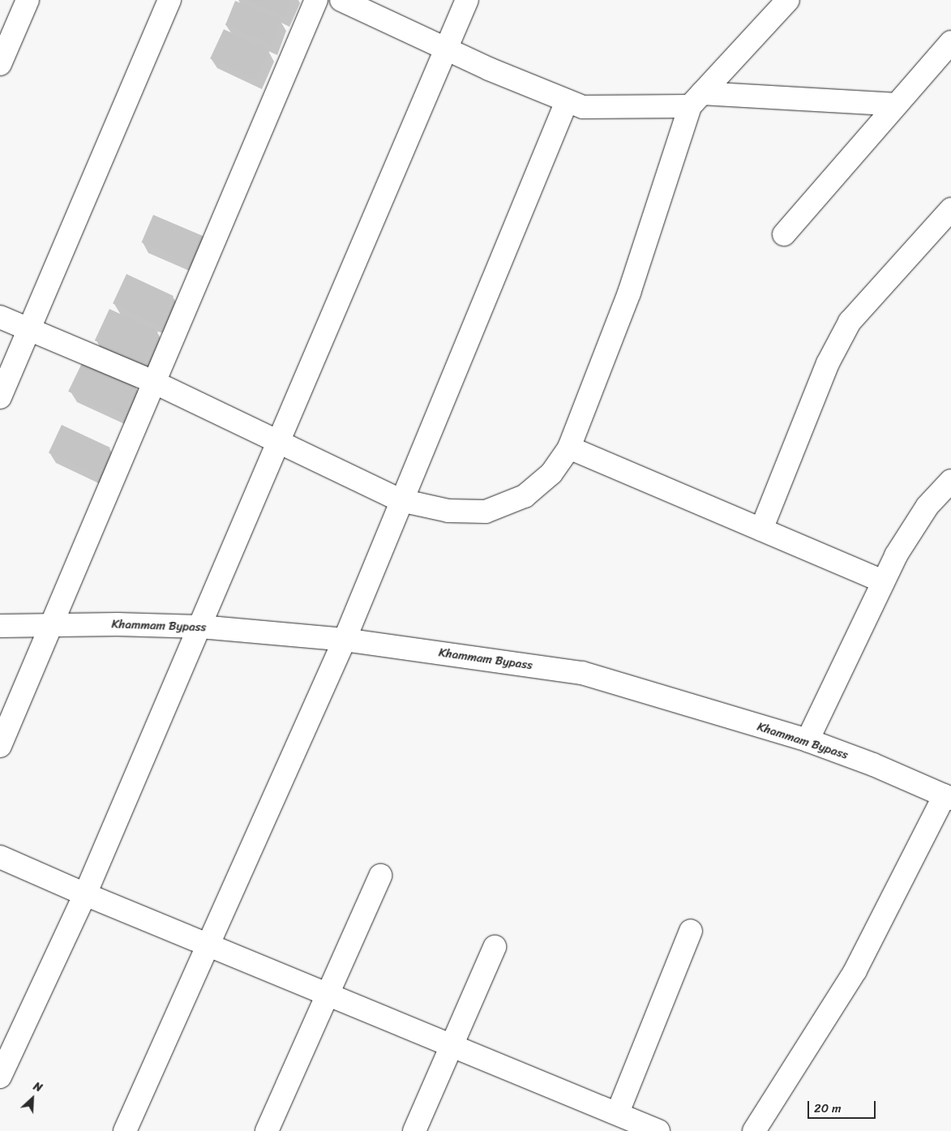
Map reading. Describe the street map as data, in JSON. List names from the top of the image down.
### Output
{
  "streets": {
    "main road": ["Khammam Bypass"]
  },
  "scale_bar": "20 m",
  "north": "top right"
}
